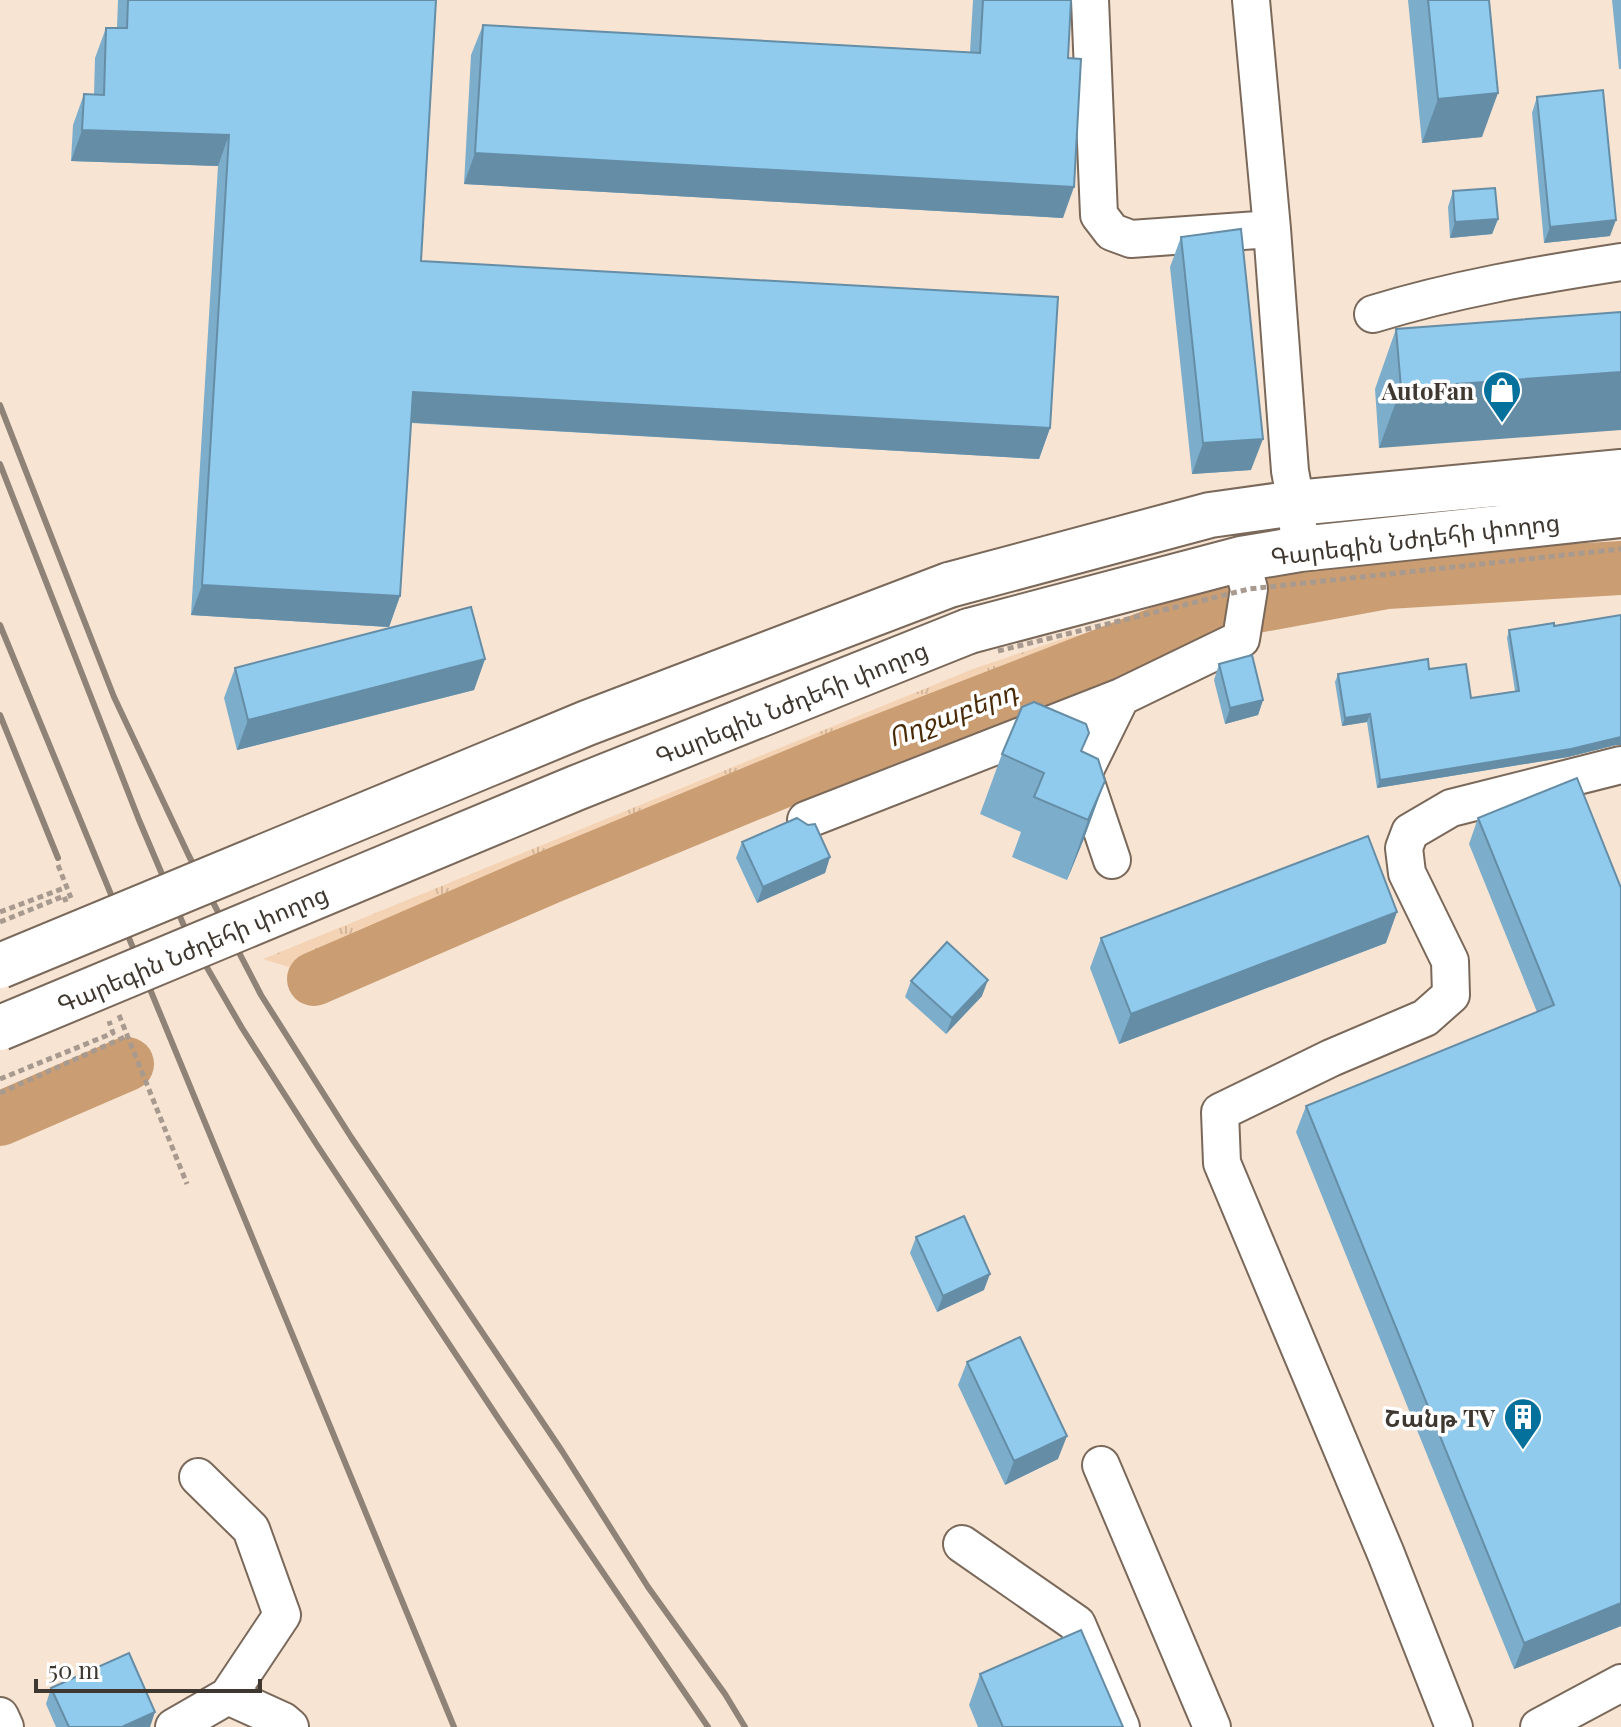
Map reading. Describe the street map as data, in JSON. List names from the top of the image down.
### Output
{
  "streets": {
    "main road": ["Գարեգին Նժդեհի փողոց"]
  },
  "water": ["Ողջաբերդ"],
  "places": {
    "shop": ["AutoFan"],
    "building": ["Շանթ TV"]
  },
  "scale_bar": "50 m"
}
